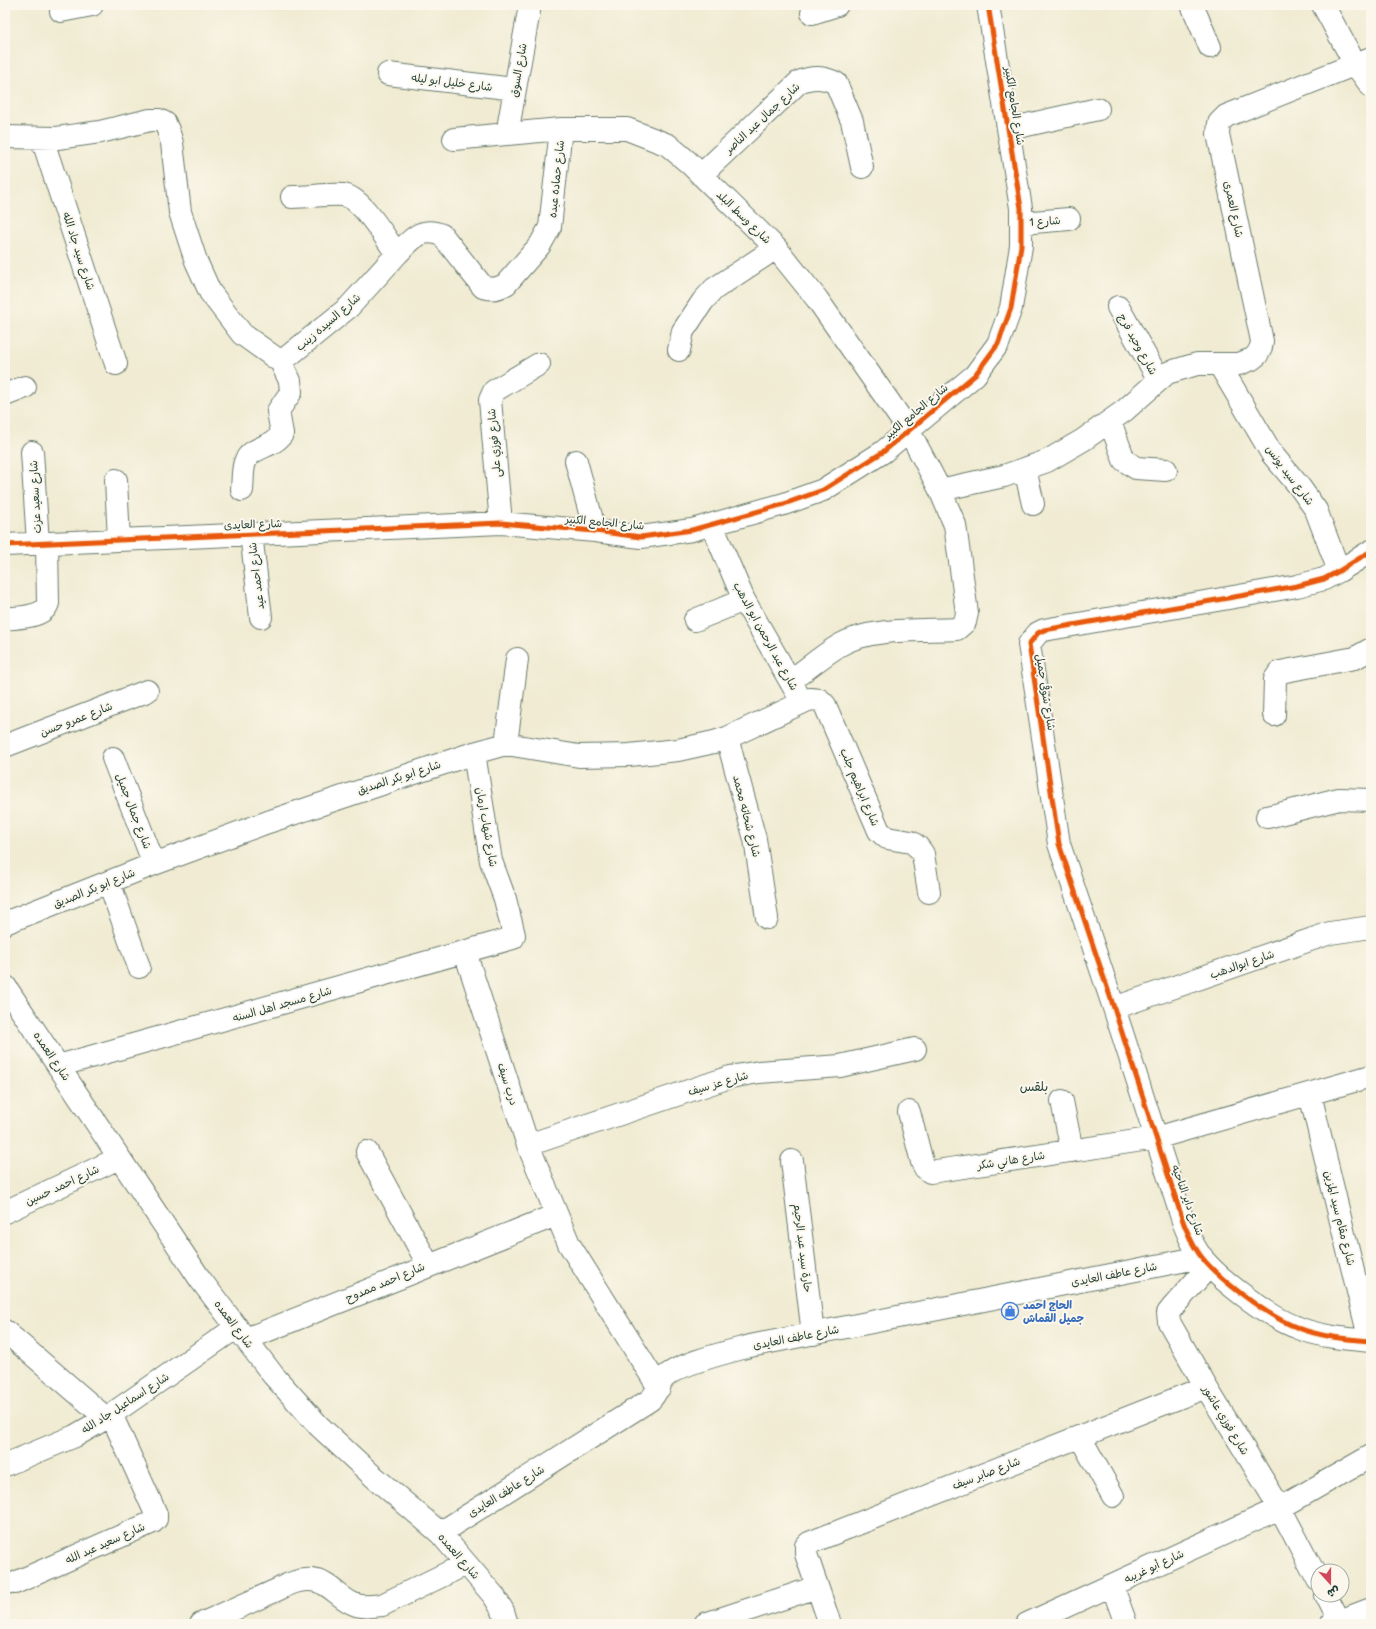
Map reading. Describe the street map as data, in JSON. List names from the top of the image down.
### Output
{
  "streets": {
    "street": [
      "شارع السوق",
      "شارع خليل ابو ليله",
      "شارع الجامع الكبير",
      "شارع جمال عبد الناصر",
      "شارع حماده عبده",
      "شارع العمرى",
      "شارع وسط البلد",
      "شارع 1",
      "شارع سيد جاد الله",
      "شارع السيده زينب",
      "شارع وحيد فرج",
      "شارع فوزي على",
      "شارع سيد يونس",
      "شارع سعيد عزت",
      "شارع العايدى",
      "شارع احمد عيد",
      "شارع عبد الرحمن ابو الدهب",
      "شارع شوقى جميل",
      "شارع عمرو حسن",
      "شارع ابو بكر الصديق",
      "شارع ابراهيم جلب",
      "شارع جمال جميل",
      "شارع شحاته محمد",
      "شارع شهاب ارمان",
      "شارع ابوالدهب",
      "شارع مسجد اهل السنه",
      "شارع العمده",
      "شارع عز سيف",
      "درب سيف",
      "شارع هاني شكر",
      "شارع احمد حسين",
      "شارع داير الناحيه",
      "شارع مقام سيد المزين",
      "حارة سيد عبد الرحيم",
      "شارع عاطف العايدى",
      "شارع احمد ممدوح",
      "شارع اسماعيل جاد الله",
      "شارع فوزي عاشور",
      "شارع صابر سيف",
      "شارع سعيد عبد الله",
      "شارع أبو غريبه"
    ]
  },
  "crossings": [
    ["شارع السوق", "شارع خليل ابو ليله"],
    ["شارع السوق", "شارع وسط البلد"],
    ["شارع الجامع الكبير", "شارع وسط البلد"],
    ["شارع الجامع الكبير", "شارع 1"],
    ["شارع الجامع الكبير", "شارع فوزي على"],
    ["شارع الجامع الكبير", "شارع العايدى"],
    ["شارع الجامع الكبير", "شارع عبد الرحمن ابو الدهب"],
    ["شارع جمال عبد الناصر", "شارع وسط البلد"],
    ["شارع حماده عبده", "شارع وسط البلد"],
    ["شارع حماده عبده", "شارع السيده زينب"],
    ["شارع العمرى", "شارع وسط البلد"],
    ["شارع العمرى", "شارع وحيد فرج"],
    ["شارع العمرى", "شارع سيد يونس"],
    ["شارع وسط البلد", "شارع عبد الرحمن ابو الدهب"],
    ["شارع فوزي على", "شارع العايدى"],
    ["شارع سيد يونس", "شارع شوقى جميل"],
    ["شارع سعيد عزت", "شارع العايدى"],
    ["شارع العايدى", "شارع احمد عيد"],
    ["شارع عبد الرحمن ابو الدهب", "شارع ابو بكر الصديق"],
    ["شارع عبد الرحمن ابو الدهب", "شارع ابراهيم جلب"],
    ["شارع شوقى جميل", "شارع ابوالدهب"],
    ["شارع شوقى جميل", "شارع داير الناحيه"],
    ["شارع ابو بكر الصديق", "شارع ابراهيم جلب"],
    ["شارع ابو بكر الصديق", "شارع جمال جميل"],
    ["شارع ابو بكر الصديق", "شارع شحاته محمد"],
    ["شارع ابو بكر الصديق", "شارع شهاب ارمان"],
    ["شارع شهاب ارمان", "شارع مسجد اهل السنه"],
    ["شارع ابوالدهب", "شارع داير الناحيه"],
    ["شارع مسجد اهل السنه", "شارع العمده"],
    ["شارع مسجد اهل السنه", "درب سيف"],
    ["شارع العمده", "شارع احمد حسين"],
    ["شارع العمده", "شارع عاطف العايدى"],
    ["شارع العمده", "شارع احمد ممدوح"],
    ["شارع العمده", "شارع اسماعيل جاد الله"],
    ["شارع عز سيف", "درب سيف"],
    ["درب سيف", "شارع عاطف العايدى"],
    ["شارع هاني شكر", "شارع داير الناحيه"],
    ["شارع داير الناحيه", "شارع مقام سيد المزين"],
    ["شارع داير الناحيه", "شارع عاطف العايدى"],
    ["شارع داير الناحيه", "شارع فوزي عاشور"],
    ["حارة سيد عبد الرحيم", "شارع عاطف العايدى"],
    ["شارع عاطف العايدى", "شارع فوزي عاشور"],
    ["شارع احمد ممدوح", "شارع اسماعيل جاد الله"],
    ["شارع اسماعيل جاد الله", "شارع سعيد عبد الله"],
    ["شارع فوزي عاشور", "شارع صابر سيف"],
    ["شارع فوزي عاشور", "شارع أبو غريبه"]
  ],
  "districts": ["بلقس"],
  "places": {
    "shop": ["الحاج احمد جميل القماش"]
  },
  "north": "bottom"
}
